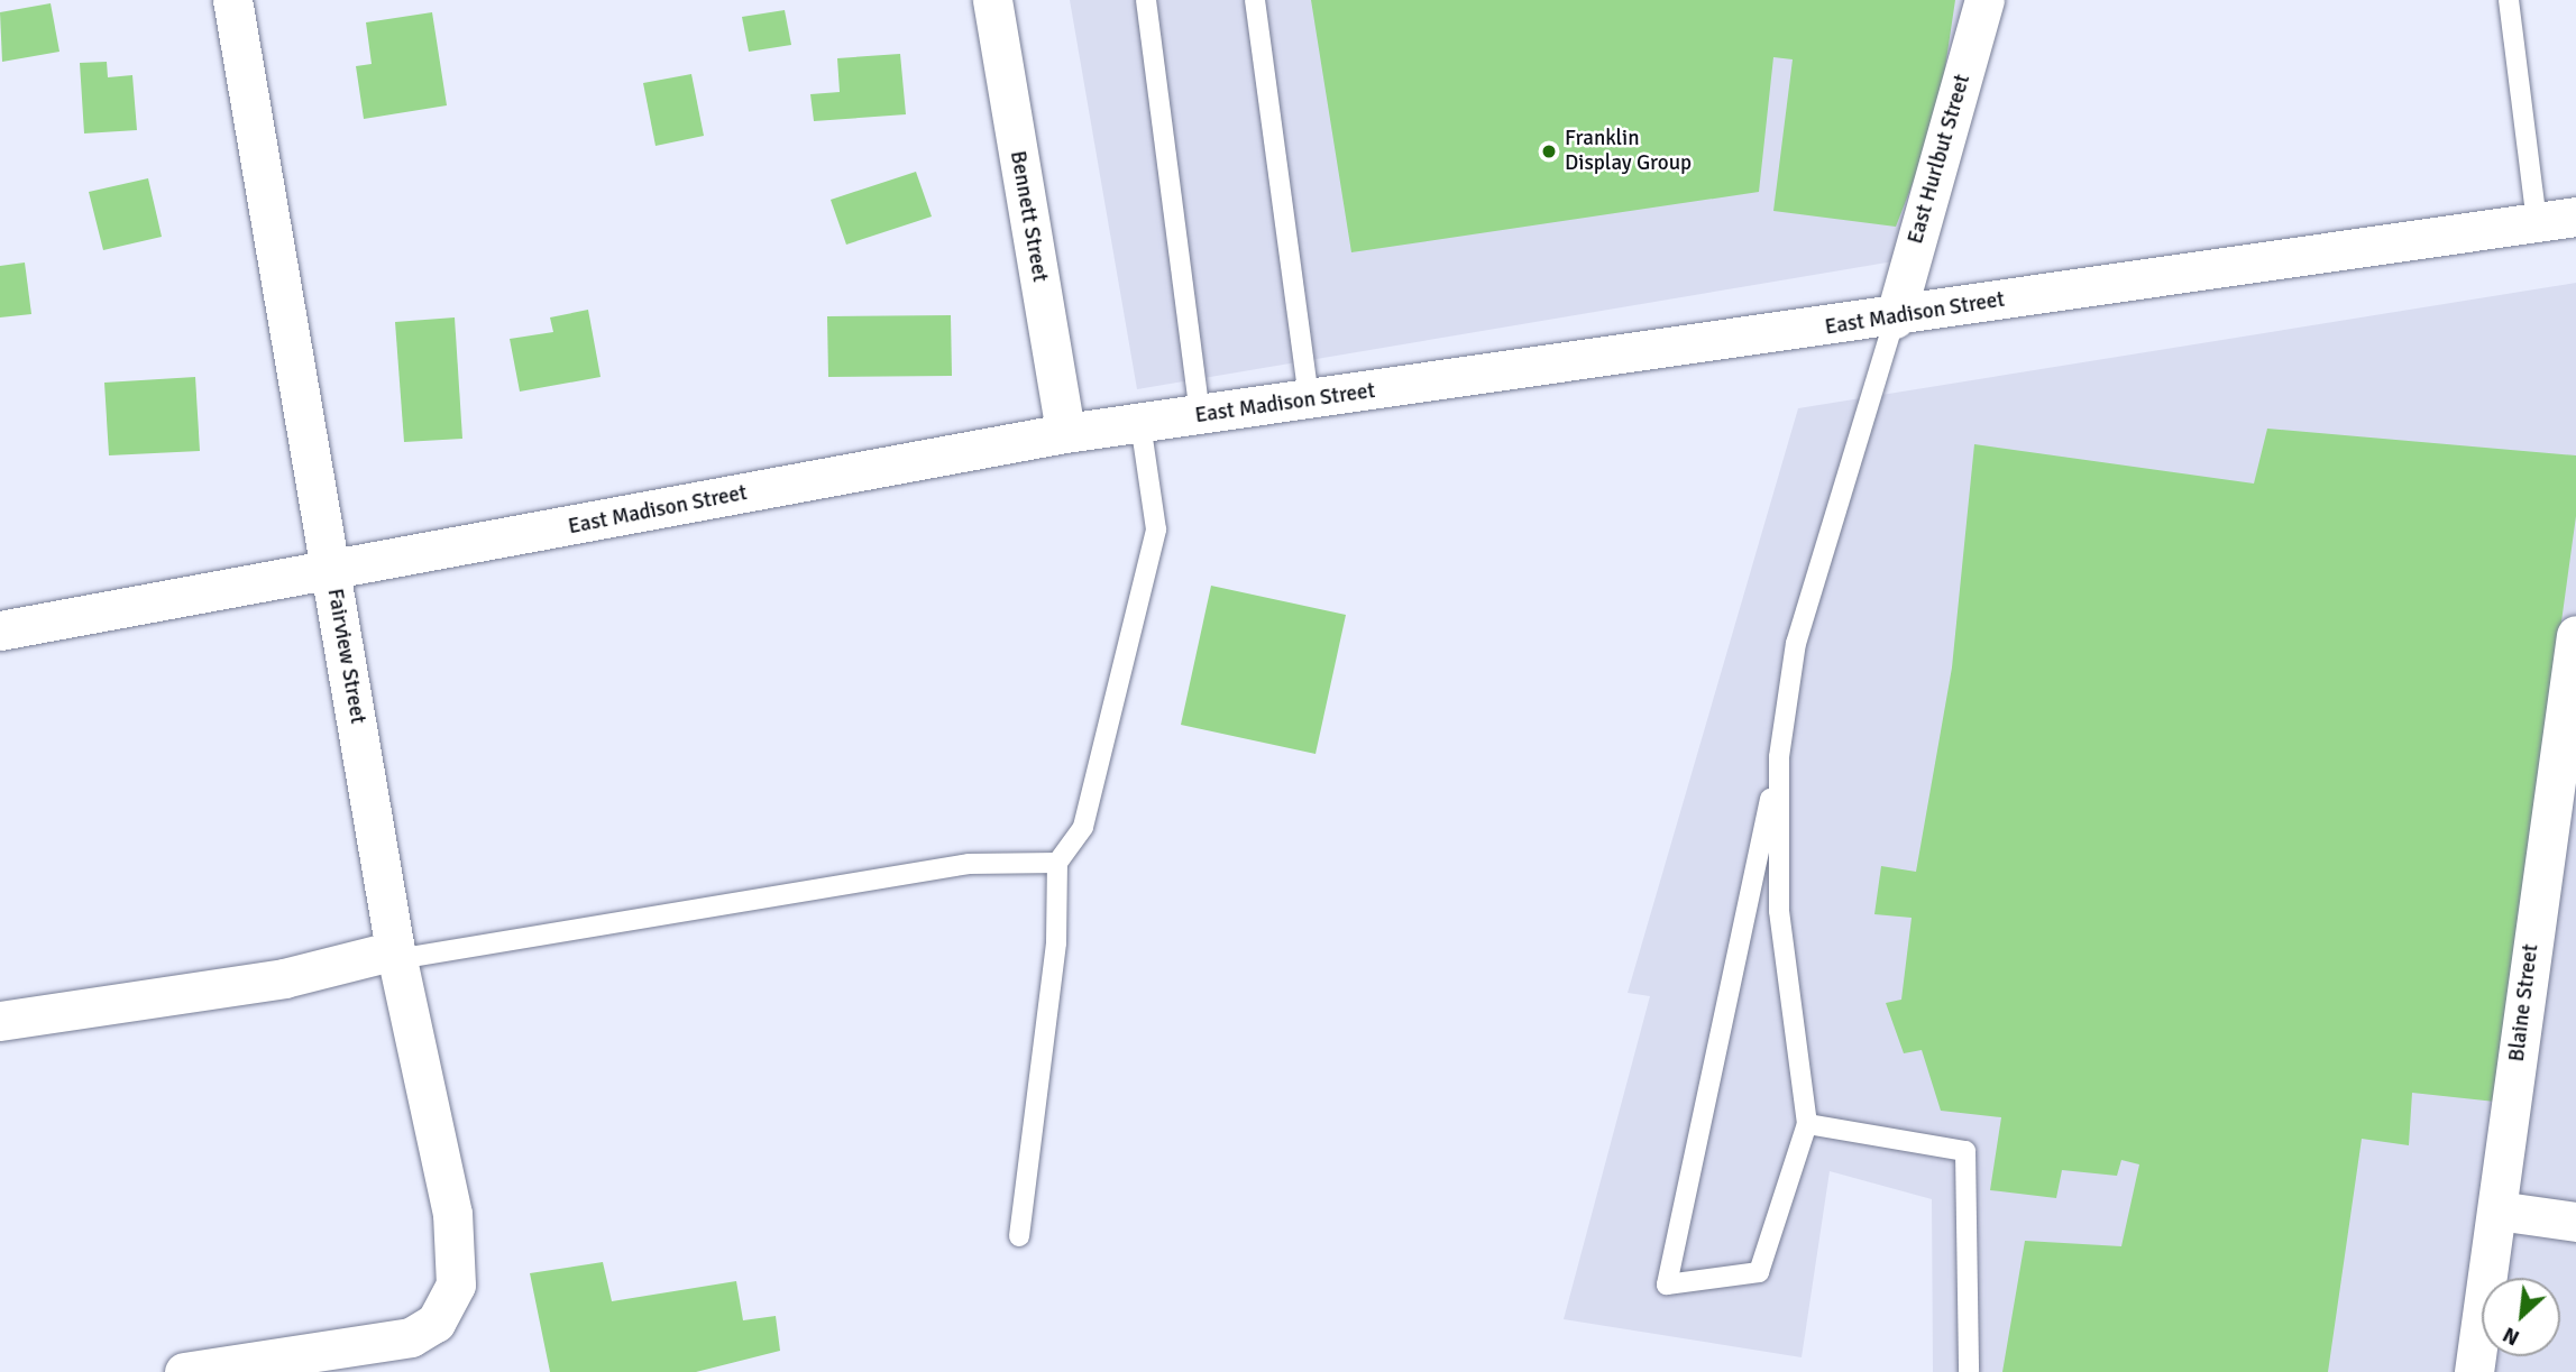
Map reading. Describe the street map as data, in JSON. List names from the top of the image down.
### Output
{
  "streets": {
    "street": [
      "East Hurlbut Street",
      "Bennett Street",
      "East Madison Street",
      "Fairview Street",
      "Blaine Street"
    ]
  },
  "crossings": [
    ["East Hurlbut Street", "East Madison Street"],
    ["Bennett Street", "East Madison Street"],
    ["East Madison Street", "Fairview Street"]
  ],
  "places": ["Franklin Display Group"],
  "north": "bottom left"
}
